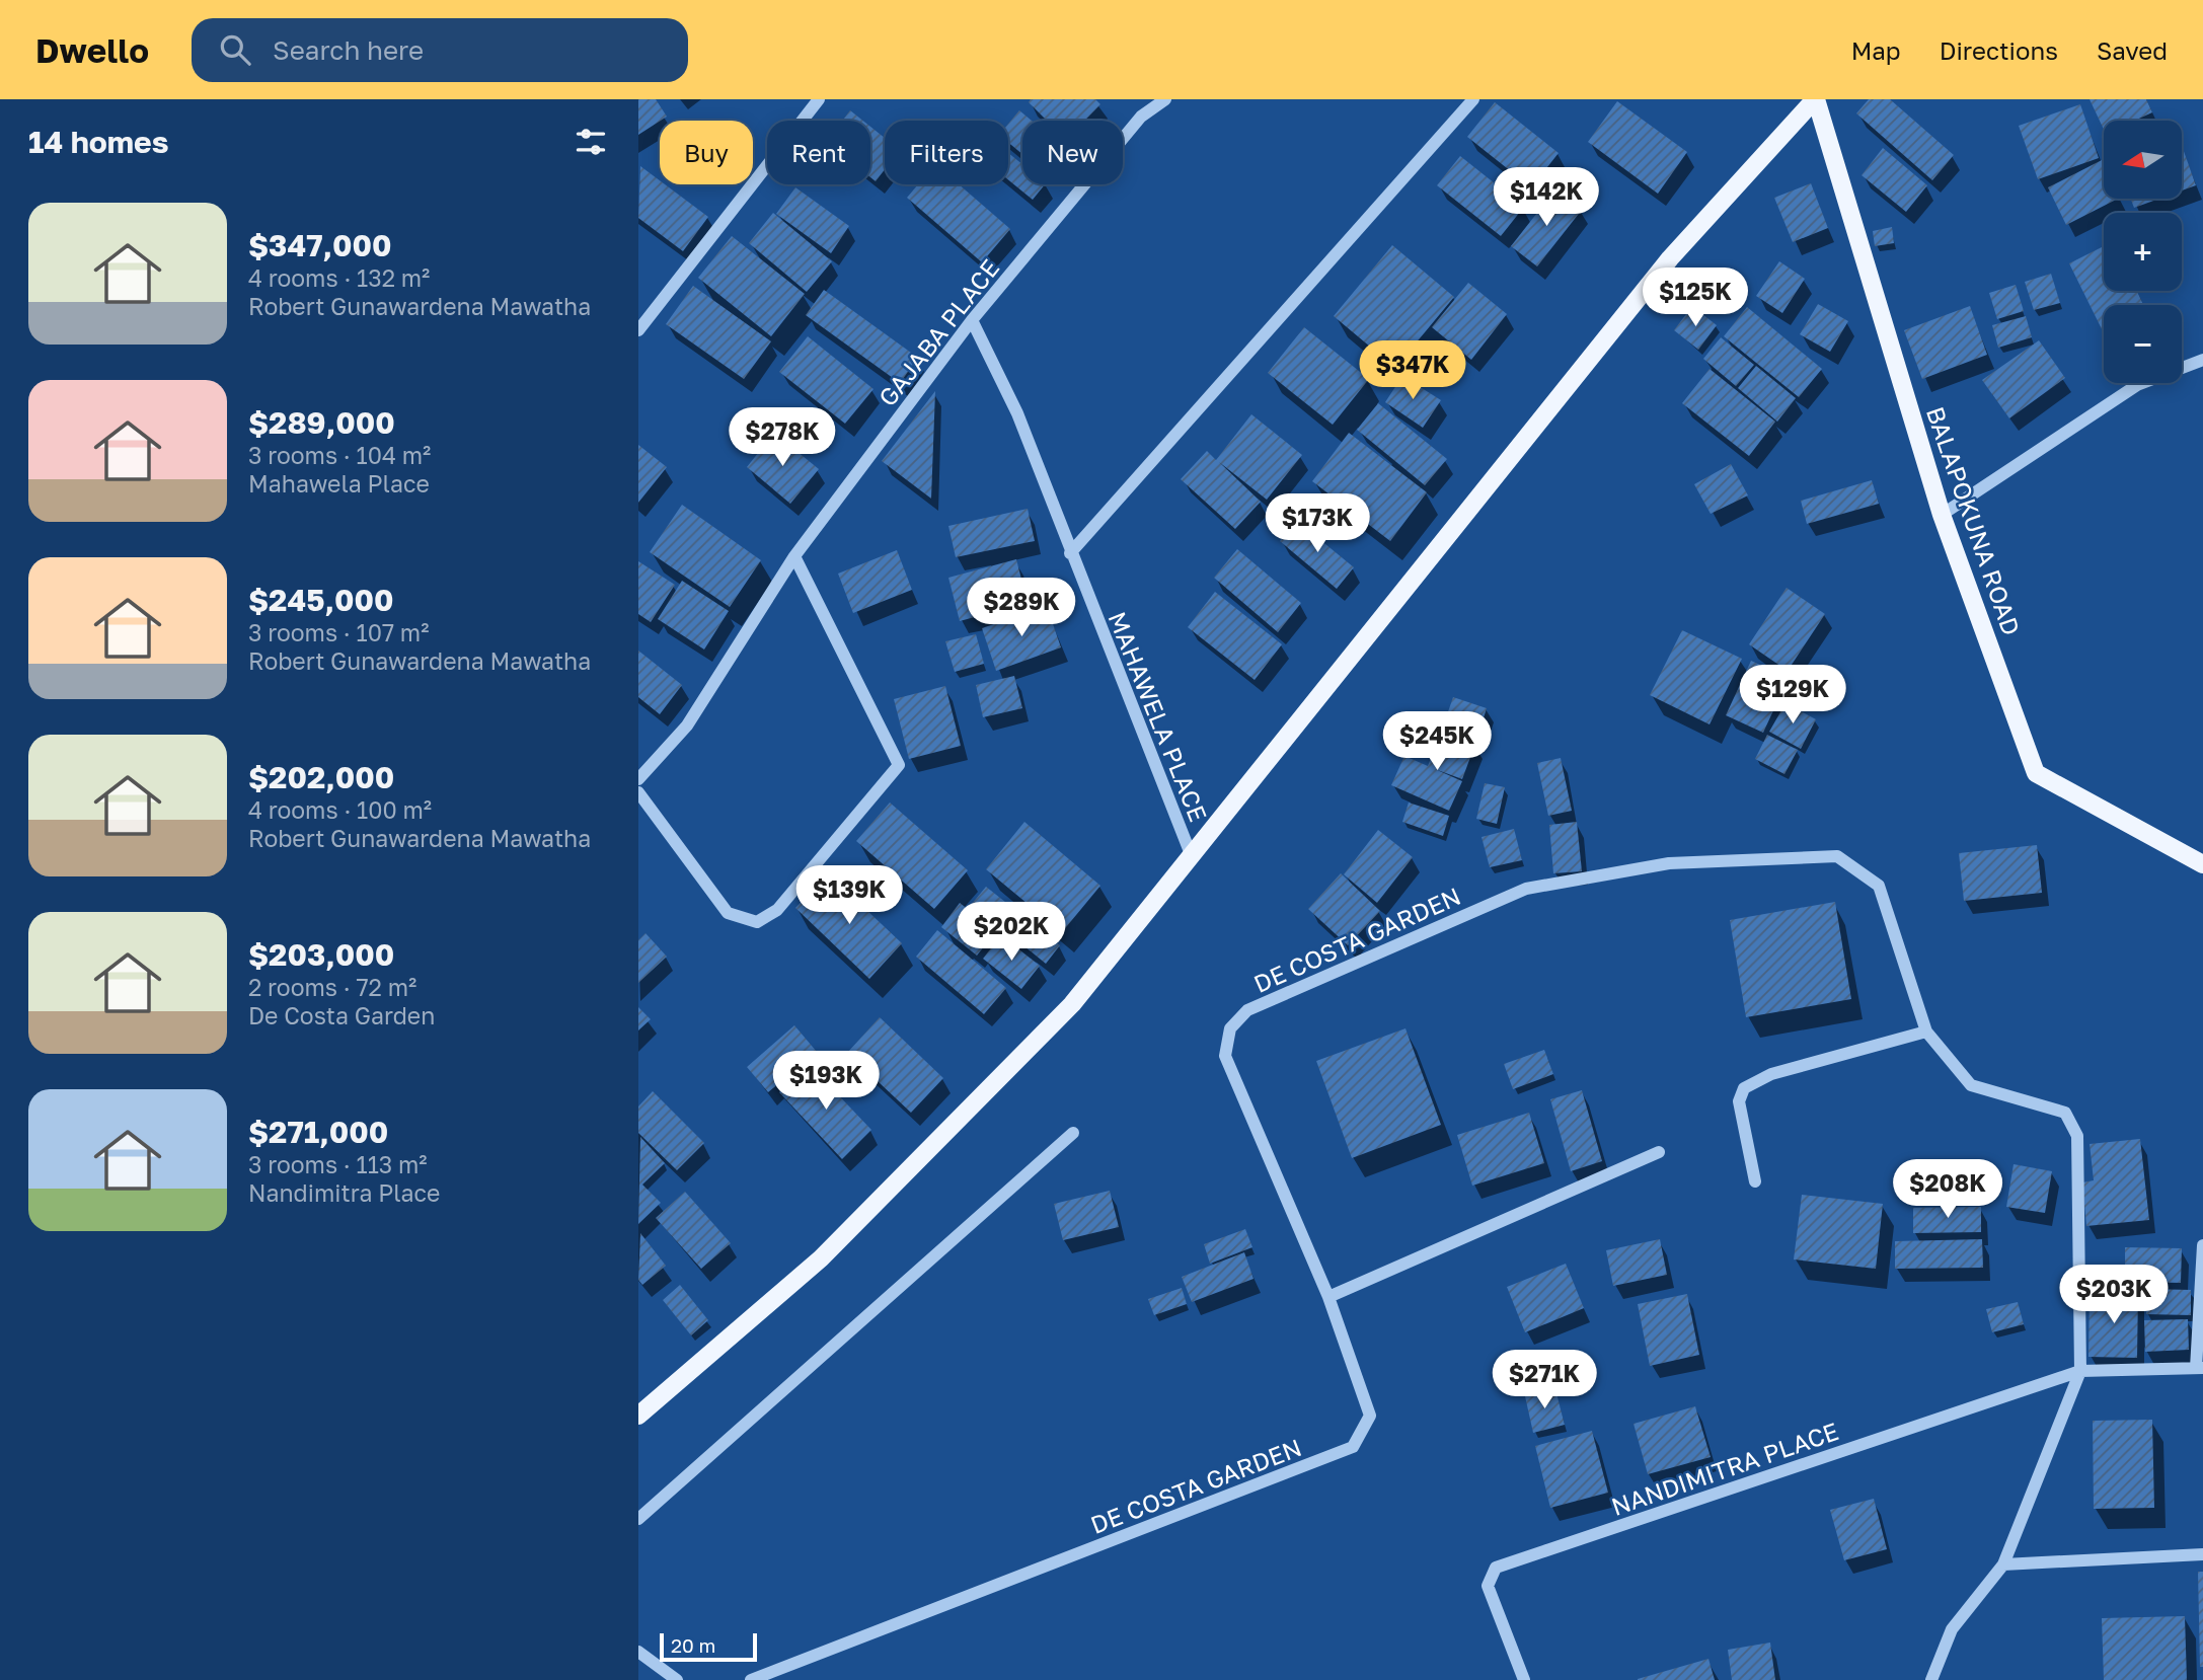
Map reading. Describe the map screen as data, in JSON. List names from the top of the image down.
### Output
{
  "streets": {
    "main road": ["BALAPOKUNA ROAD"],
    "street": [
      "GAJABA PLACE",
      "MAHAWELA PLACE",
      "DE COSTA GARDEN",
      "NANDIMITRA PLACE"
    ]
  },
  "crossings": [
    ["GAJABA PLACE", "MAHAWELA PLACE"],
    ["DE COSTA GARDEN", "NANDIMITRA PLACE"]
  ],
  "scale_bar": "20 m",
  "north": "left",
  "page": {
    "header": "Dwello",
    "search": "Search here",
    "nav": ["Map", "Directions", "Saved"],
    "heading": "14 homes",
    "map_buttons": ["+", "−"],
    "chip": [
      "Buy",
      "Rent",
      "Filters",
      "New"
    ],
    "price": [
      "$142K",
      "$125K",
      "$347K",
      "$278K",
      "$173K",
      "$289K",
      "$129K",
      "$245K",
      "$139K",
      "$202K",
      "$193K",
      "$208K",
      "$203K",
      "$271K"
    ],
    "list": [
      {
        "name": "$347,000",
        "note": "4 rooms · 132 m² · Robert Gunawardena Mawatha"
      },
      {
        "name": "$289,000",
        "note": "3 rooms · 104 m² · Mahawela Place"
      },
      {
        "name": "$245,000",
        "note": "3 rooms · 107 m² · Robert Gunawardena Mawatha"
      },
      {
        "name": "$202,000",
        "note": "4 rooms · 100 m² · Robert Gunawardena Mawatha"
      },
      {
        "name": "$203,000",
        "note": "2 rooms · 72 m² · De Costa Garden"
      },
      {
        "name": "$271,000",
        "note": "3 rooms · 113 m² · Nandimitra Place"
      }
    ],
    "scale": "20 m"
  }
}
